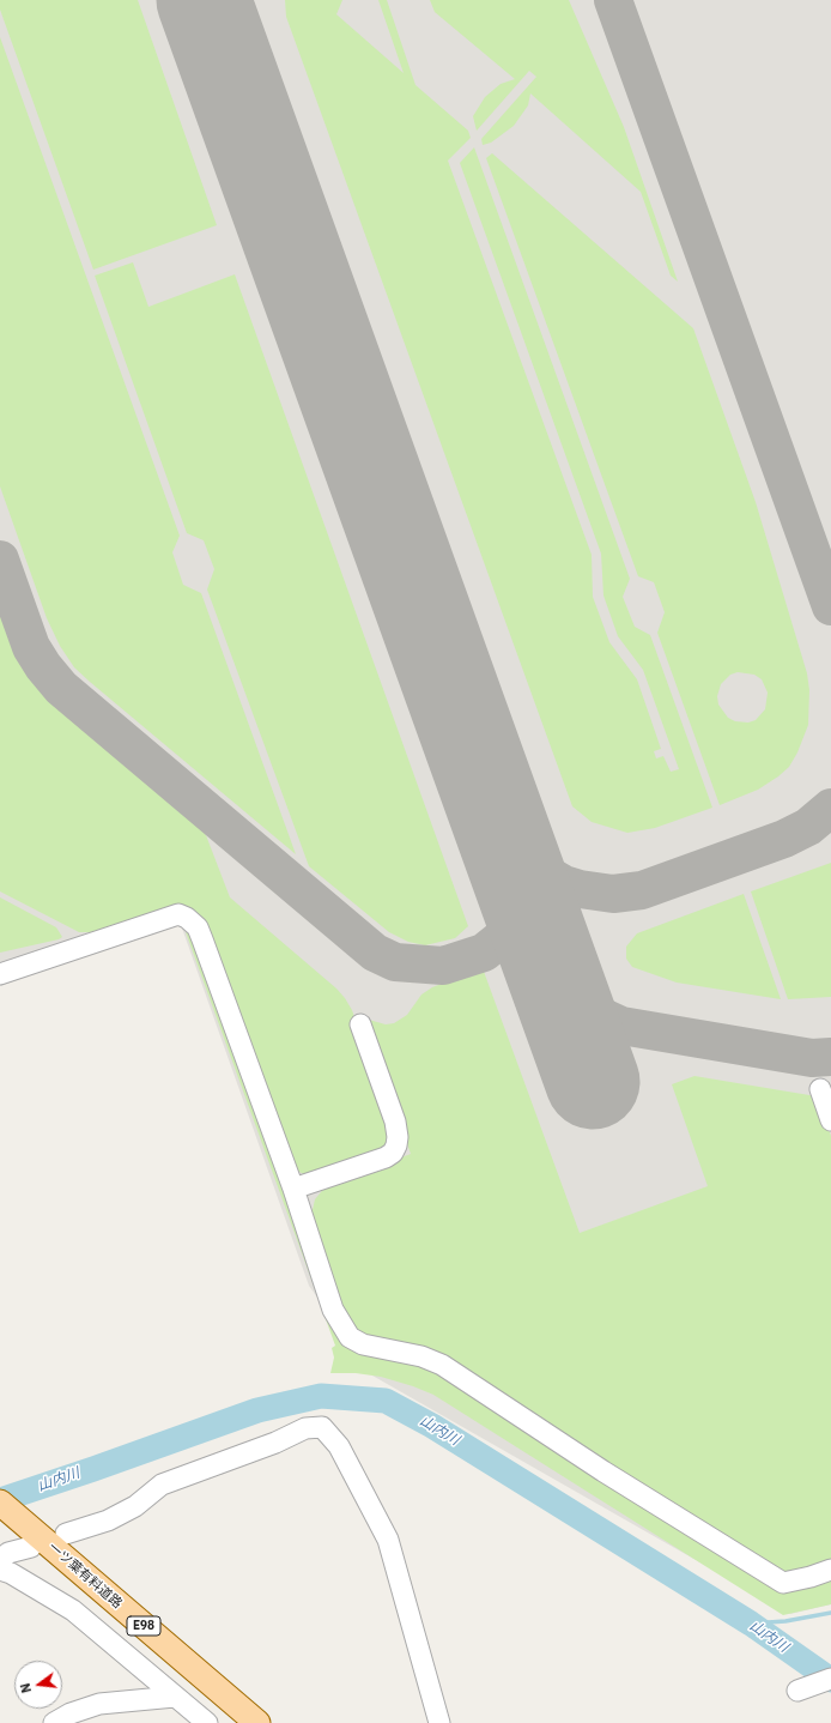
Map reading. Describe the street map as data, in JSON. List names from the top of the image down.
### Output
{
  "streets": {
    "main road": ["一ツ葉有料道路", "E98"]
  },
  "water": ["山内川"],
  "north": "left"
}
